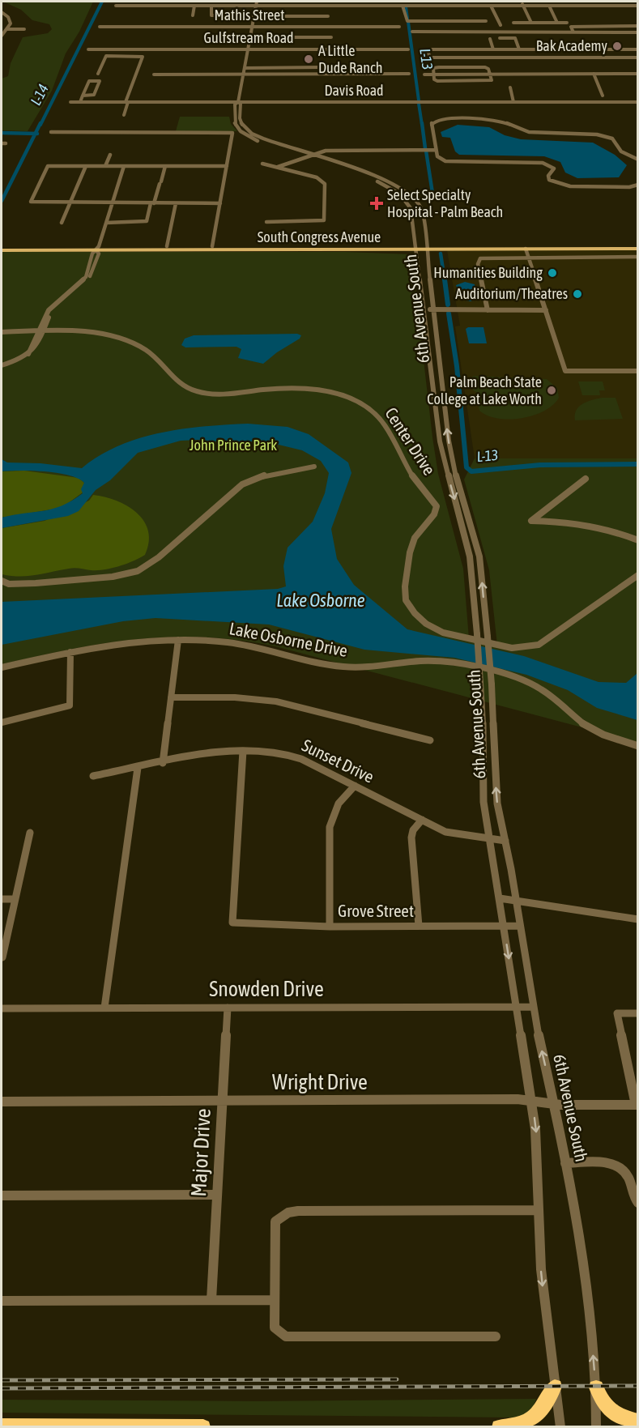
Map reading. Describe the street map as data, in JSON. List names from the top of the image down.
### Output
{
  "streets": {
    "main road": ["South Congress Avenue"],
    "street": [
      "Mathis Street",
      "Gulfstream Road",
      "Davis Road",
      "6th Avenue South",
      "Center Drive",
      "Lake Osborne Drive",
      "Sunset Drive",
      "Grove Street",
      "Snowden Drive",
      "Wright Drive",
      "Major Drive"
    ]
  },
  "crossings": [
    ["Davis Road", "6th Avenue South"],
    ["South Congress Avenue", "6th Avenue South"],
    ["6th Avenue South", "Sunset Drive"],
    ["6th Avenue South", "Grove Street"],
    ["6th Avenue South", "Snowden Drive"],
    ["6th Avenue South", "Wright Drive"],
    ["Sunset Drive", "Grove Street"],
    ["Snowden Drive", "Major Drive"],
    ["Wright Drive", "Major Drive"]
  ],
  "water": ["L-13", "L-14", "Lake Osborne"],
  "parks": ["John Prince Park"],
  "places": {
    "other": [
      "Bak Academy",
      "A Little Dude Ranch",
      "Humanities Building",
      "Auditorium/Theatres",
      "Palm Beach State College at Lake Worth"
    ],
    "health": ["Select Specialty Hospital - Palm Beach"]
  }
}
